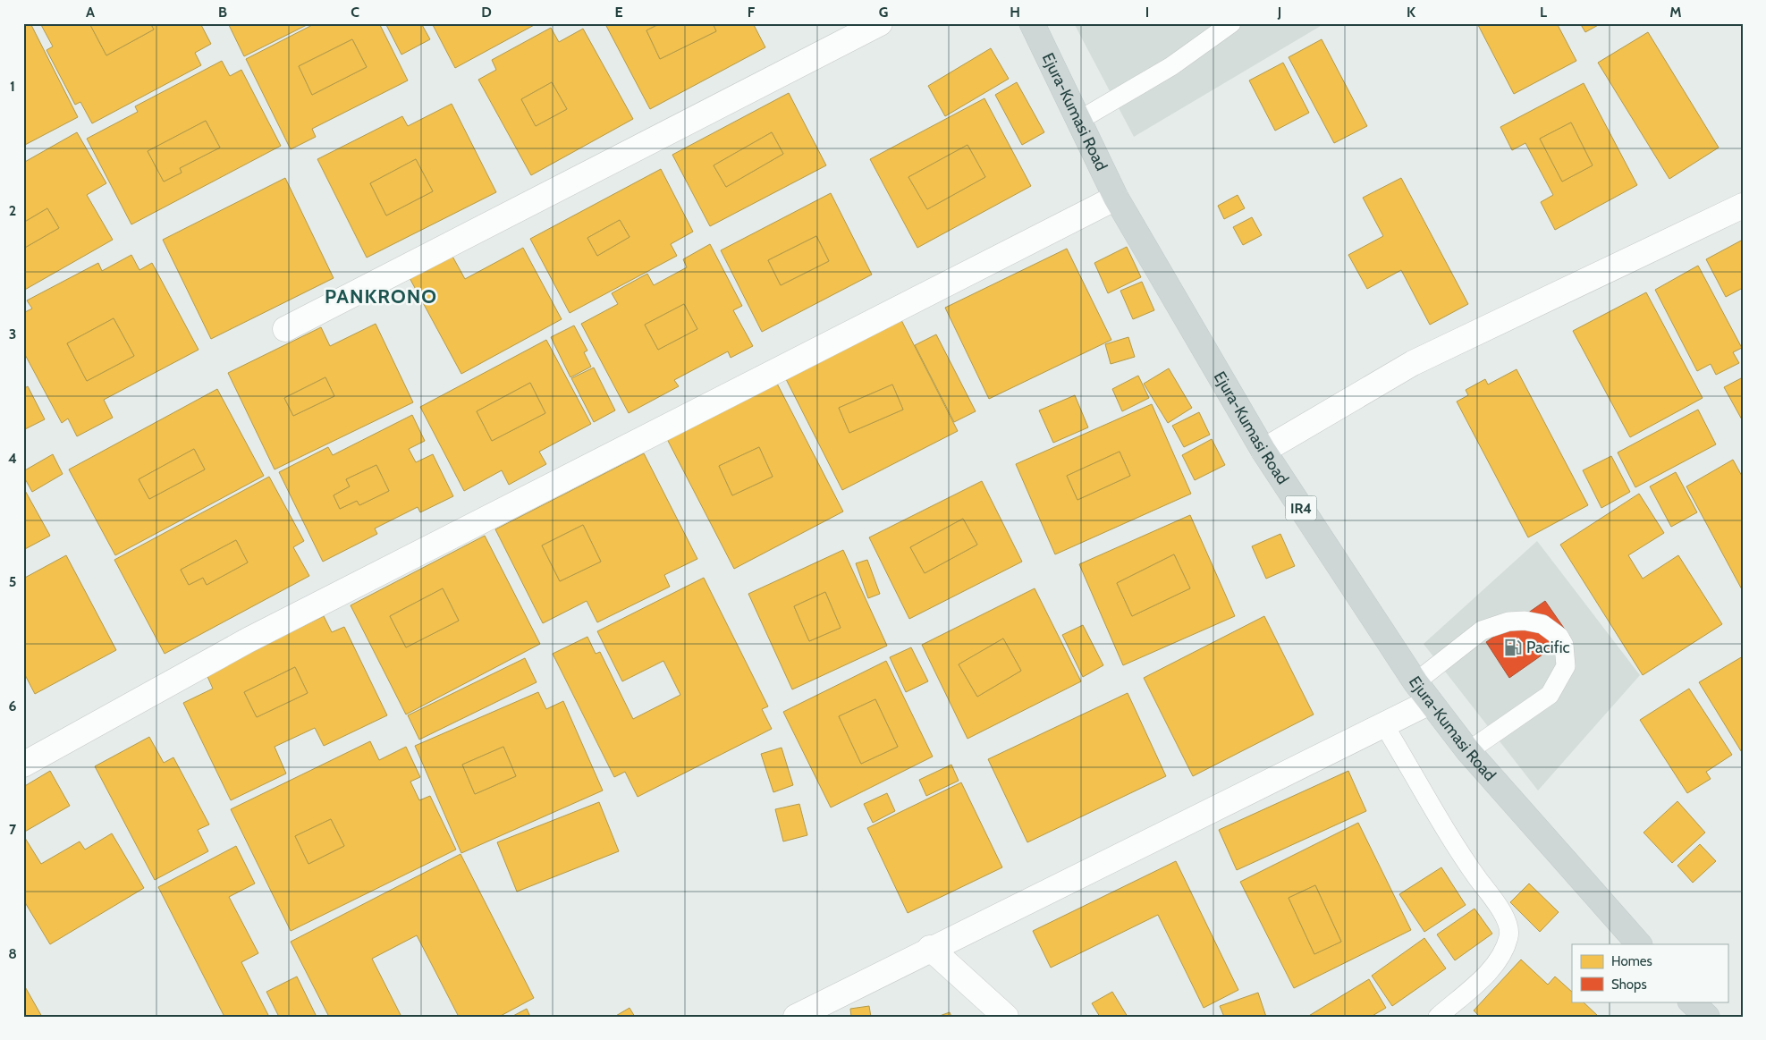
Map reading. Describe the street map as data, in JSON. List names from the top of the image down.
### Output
{
  "streets": {
    "main road": ["Ejura-Kumasi Road", "IR4"]
  },
  "districts": ["PANKRONO"],
  "places": {
    "fuel station": ["Pacific"]
  },
  "legend": ["Homes", "Shops"],
  "grid": {
    "columns": [
      "A",
      "B",
      "C",
      "D",
      "E",
      "F",
      "G",
      "H",
      "I",
      "J",
      "K",
      "L",
      "M"
    ],
    "rows": [
      "1",
      "2",
      "3",
      "4",
      "5",
      "6",
      "7",
      "8"
    ]
  }
}
